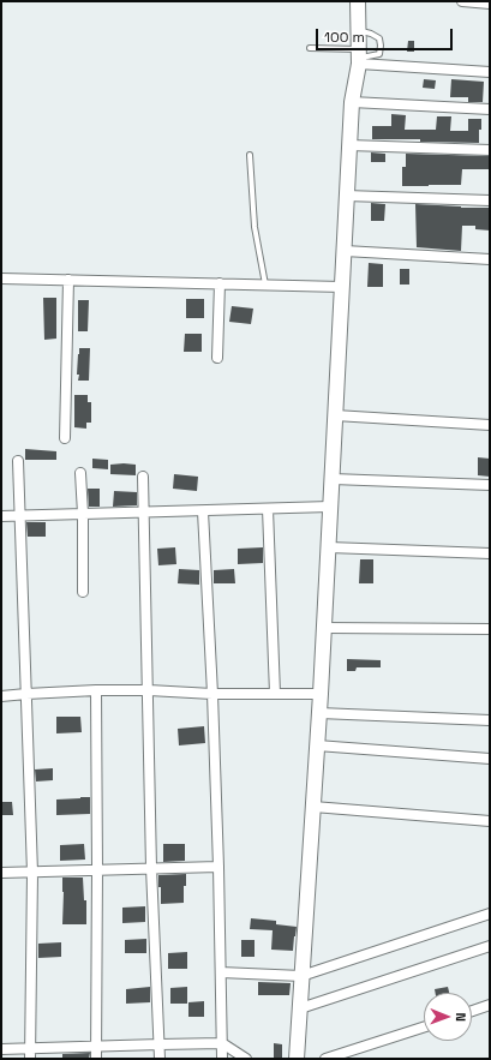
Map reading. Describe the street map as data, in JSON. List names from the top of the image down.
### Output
{
  "scale_bar": "100 m",
  "north": "right"
}
